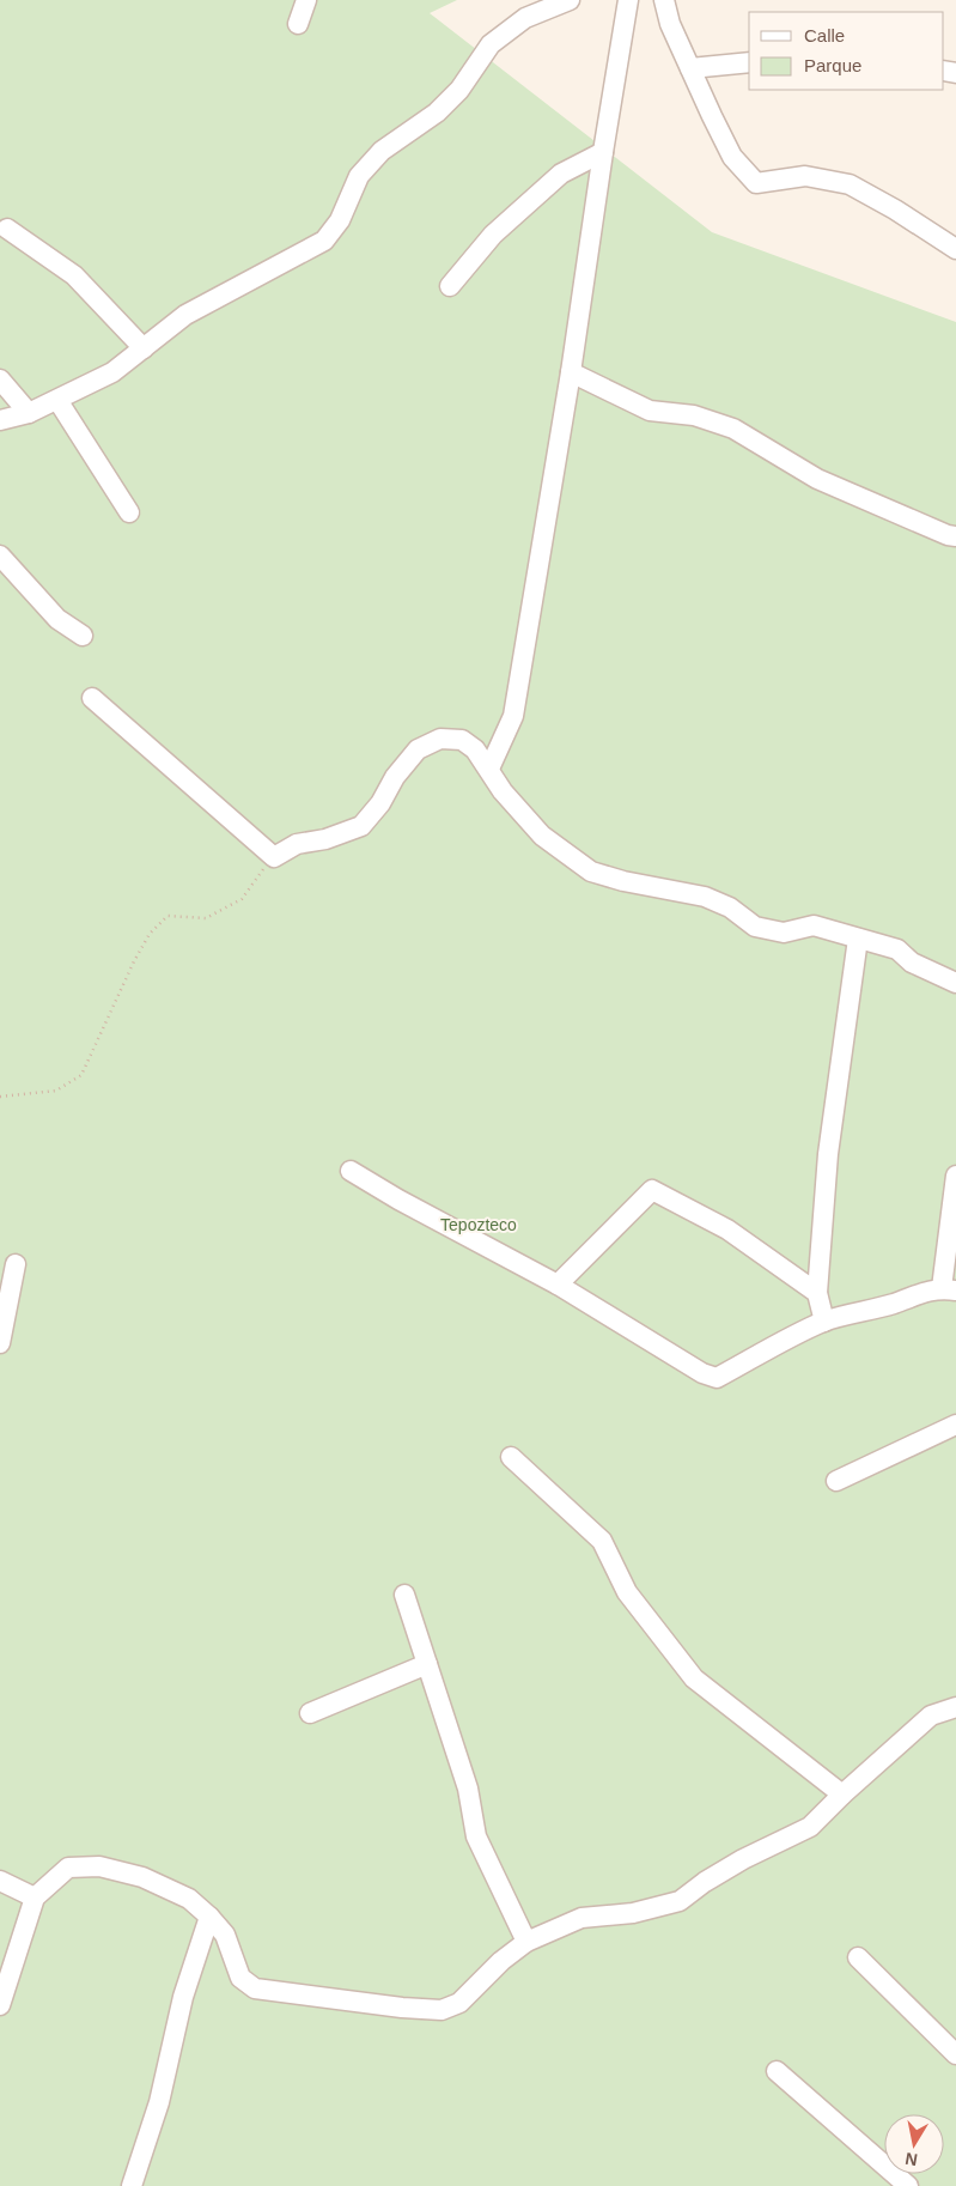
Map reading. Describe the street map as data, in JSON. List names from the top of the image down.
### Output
{
  "parks": ["Tepozteco"],
  "legend": ["Calle", "Parque"],
  "north": "bottom"
}
